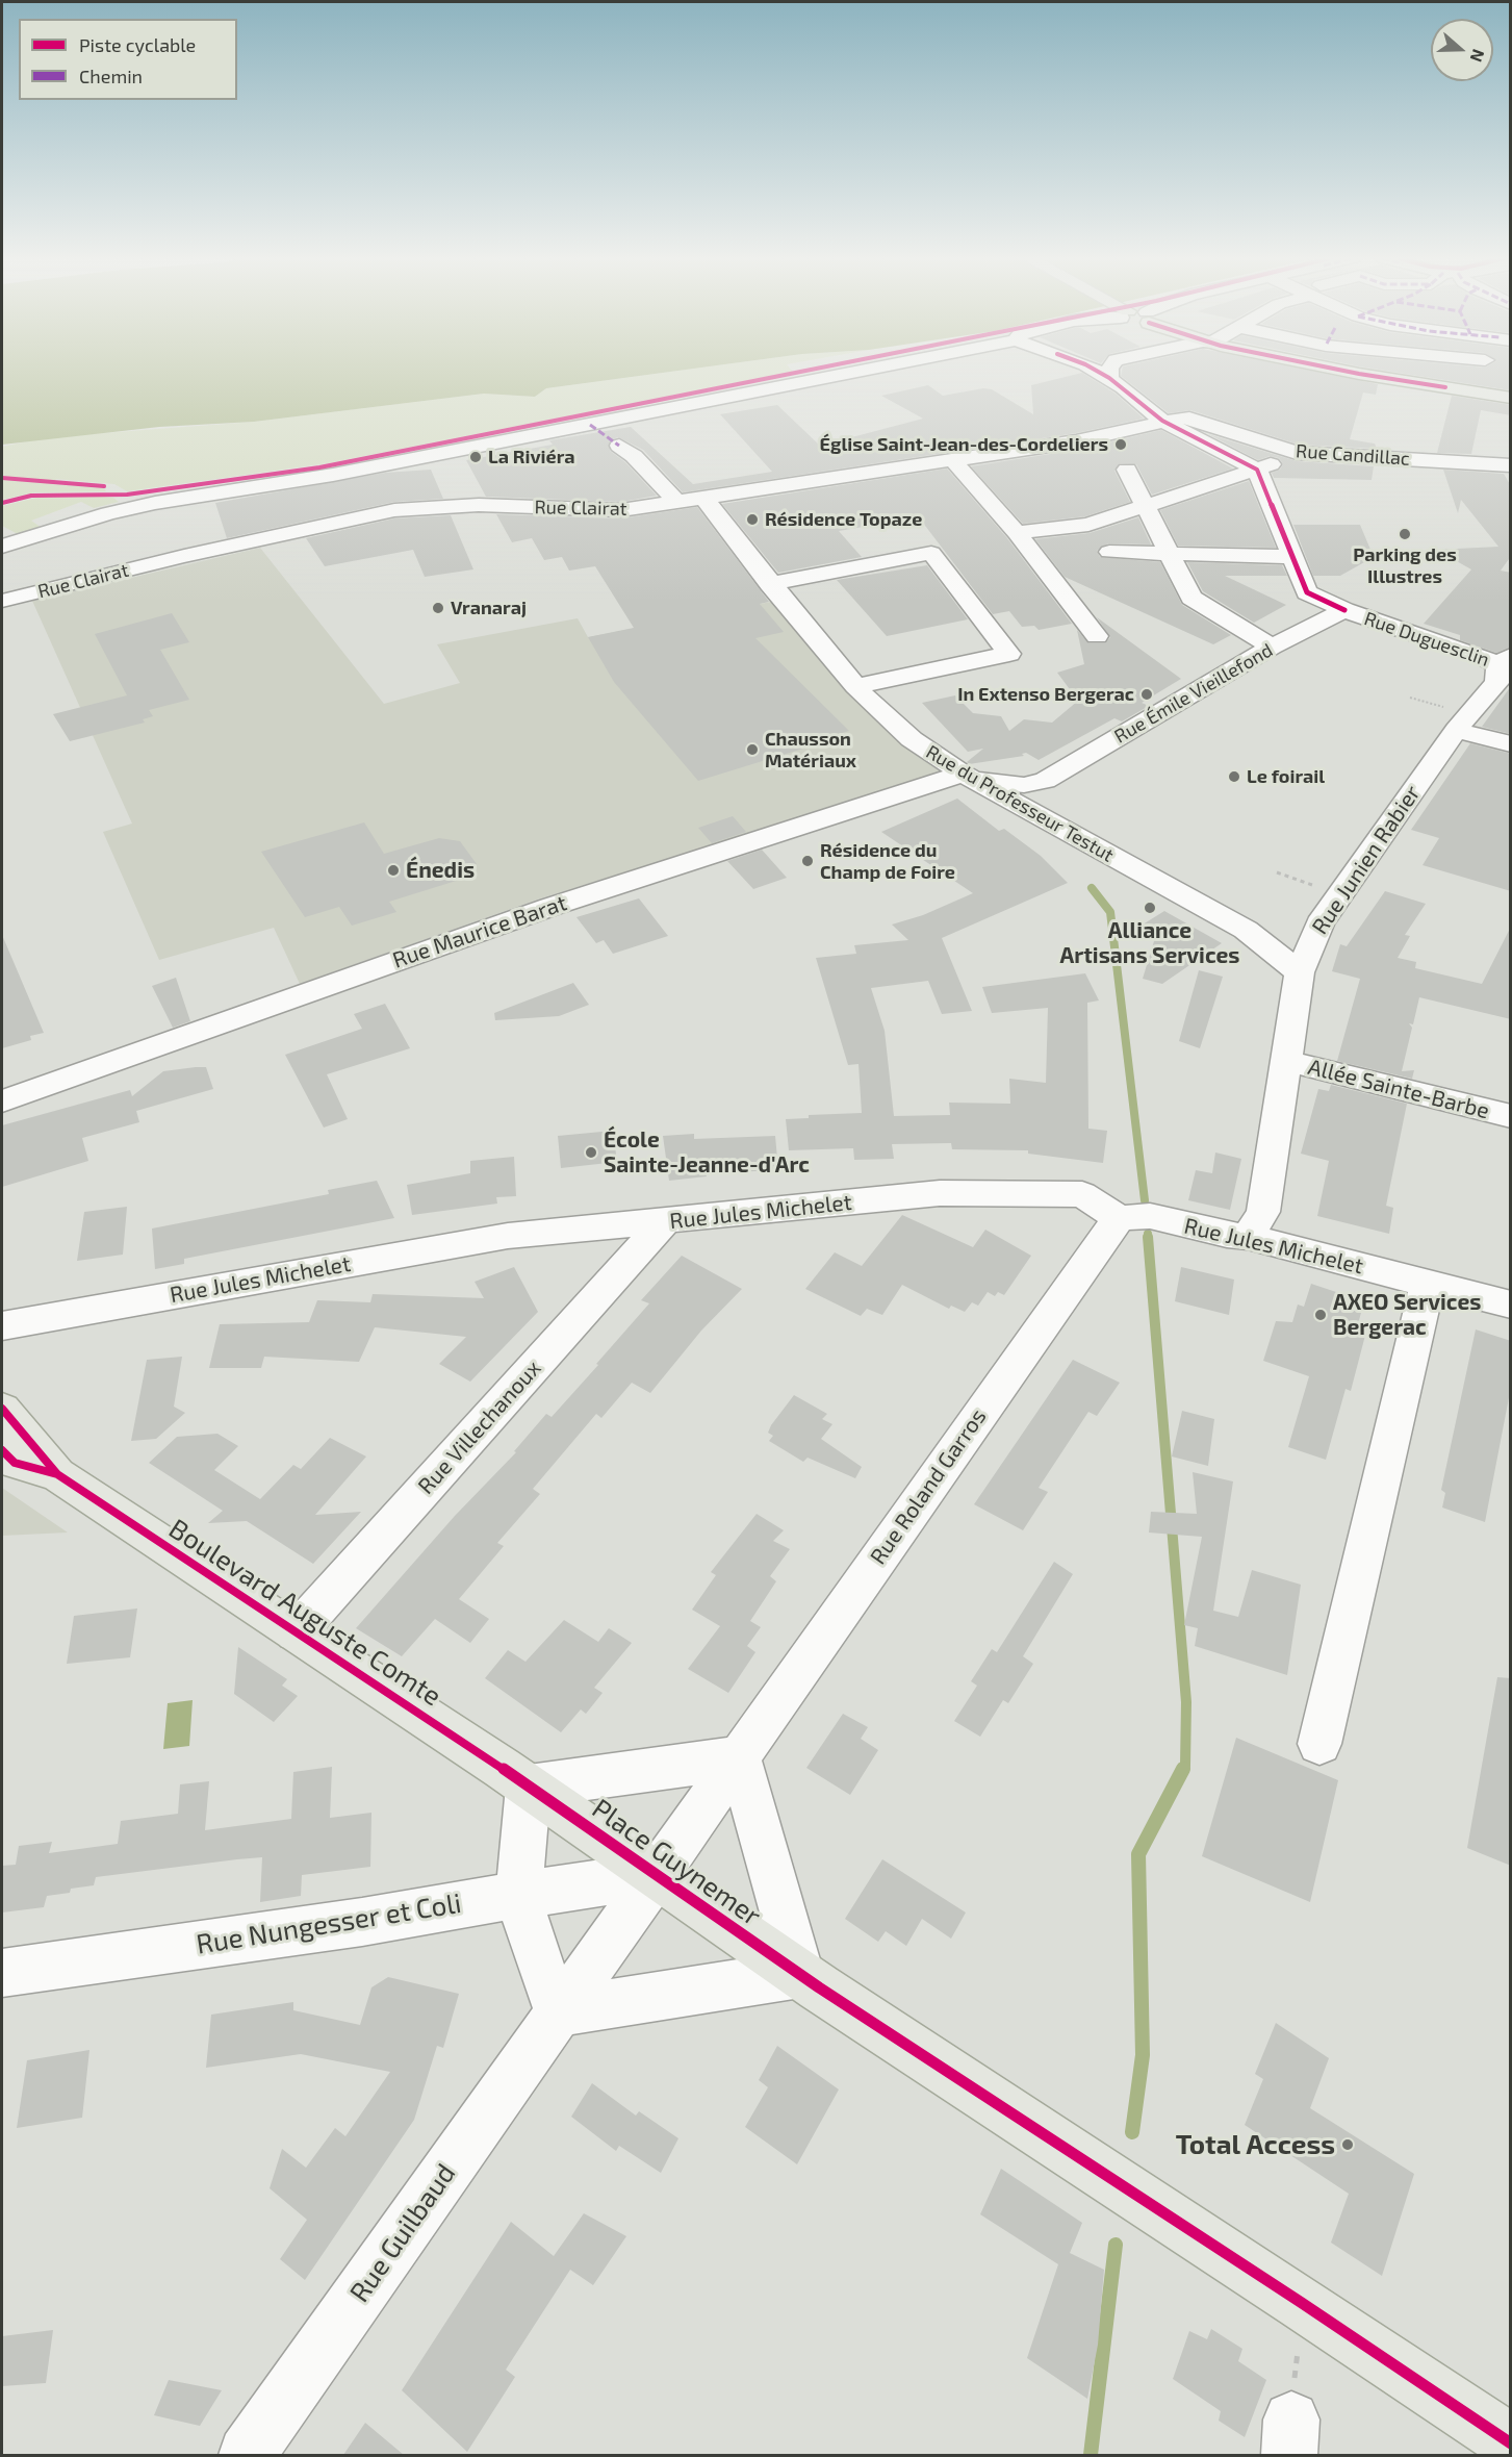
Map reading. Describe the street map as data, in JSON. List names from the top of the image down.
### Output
{
  "streets": {
    "main road": ["Boulevard Auguste Comte", "Place Guynemer"],
    "street": [
      "Rue Candillac",
      "Rue Clairat",
      "Rue Duguesclin",
      "Rue Émile Vieillefond",
      "Rue du Professeur Testut",
      "Rue Junien Rabier",
      "Rue Maurice Barat",
      "Allée Sainte-Barbe",
      "Rue Jules Michelet",
      "Rue Villechanoux",
      "Rue Roland Garros",
      "Rue Nungesser et Coli",
      "Rue Guilbaud"
    ]
  },
  "crossings": [
    ["Rue Candillac", "Rue Clairat"],
    ["Rue Clairat", "Rue du Professeur Testut"],
    ["Rue Duguesclin", "Rue Émile Vieillefond"],
    ["Rue Duguesclin", "Rue Junien Rabier"],
    ["Rue Émile Vieillefond", "Rue du Professeur Testut"],
    ["Rue Émile Vieillefond", "Rue Maurice Barat"],
    ["Rue du Professeur Testut", "Rue Junien Rabier"],
    ["Rue du Professeur Testut", "Rue Maurice Barat"],
    ["Rue Junien Rabier", "Allée Sainte-Barbe"],
    ["Rue Junien Rabier", "Rue Jules Michelet"],
    ["Rue Jules Michelet", "Rue Villechanoux"],
    ["Rue Jules Michelet", "Rue Roland Garros"],
    ["Rue Villechanoux", "Boulevard Auguste Comte"],
    ["Rue Roland Garros", "Place Guynemer"],
    ["Boulevard Auguste Comte", "Place Guynemer"],
    ["Place Guynemer", "Rue Nungesser et Coli"],
    ["Place Guynemer", "Rue Guilbaud"]
  ],
  "places": [
    "Église Saint-Jean-des-Cordeliers",
    "La Riviéra",
    "Résidence Topaze",
    "Parking des Illustres",
    "Vranaraj",
    "In Extenso Bergerac",
    "Chausson Matériaux",
    "Le foirail",
    "Résidence du Champ de Foire",
    "Énedis",
    "Alliance Artisans Services",
    "École Sainte-Jeanne-d'Arc",
    "AXEO Services Bergerac",
    "Total Access"
  ],
  "legend": ["Piste cyclable", "Chemin"],
  "north": "right"
}
